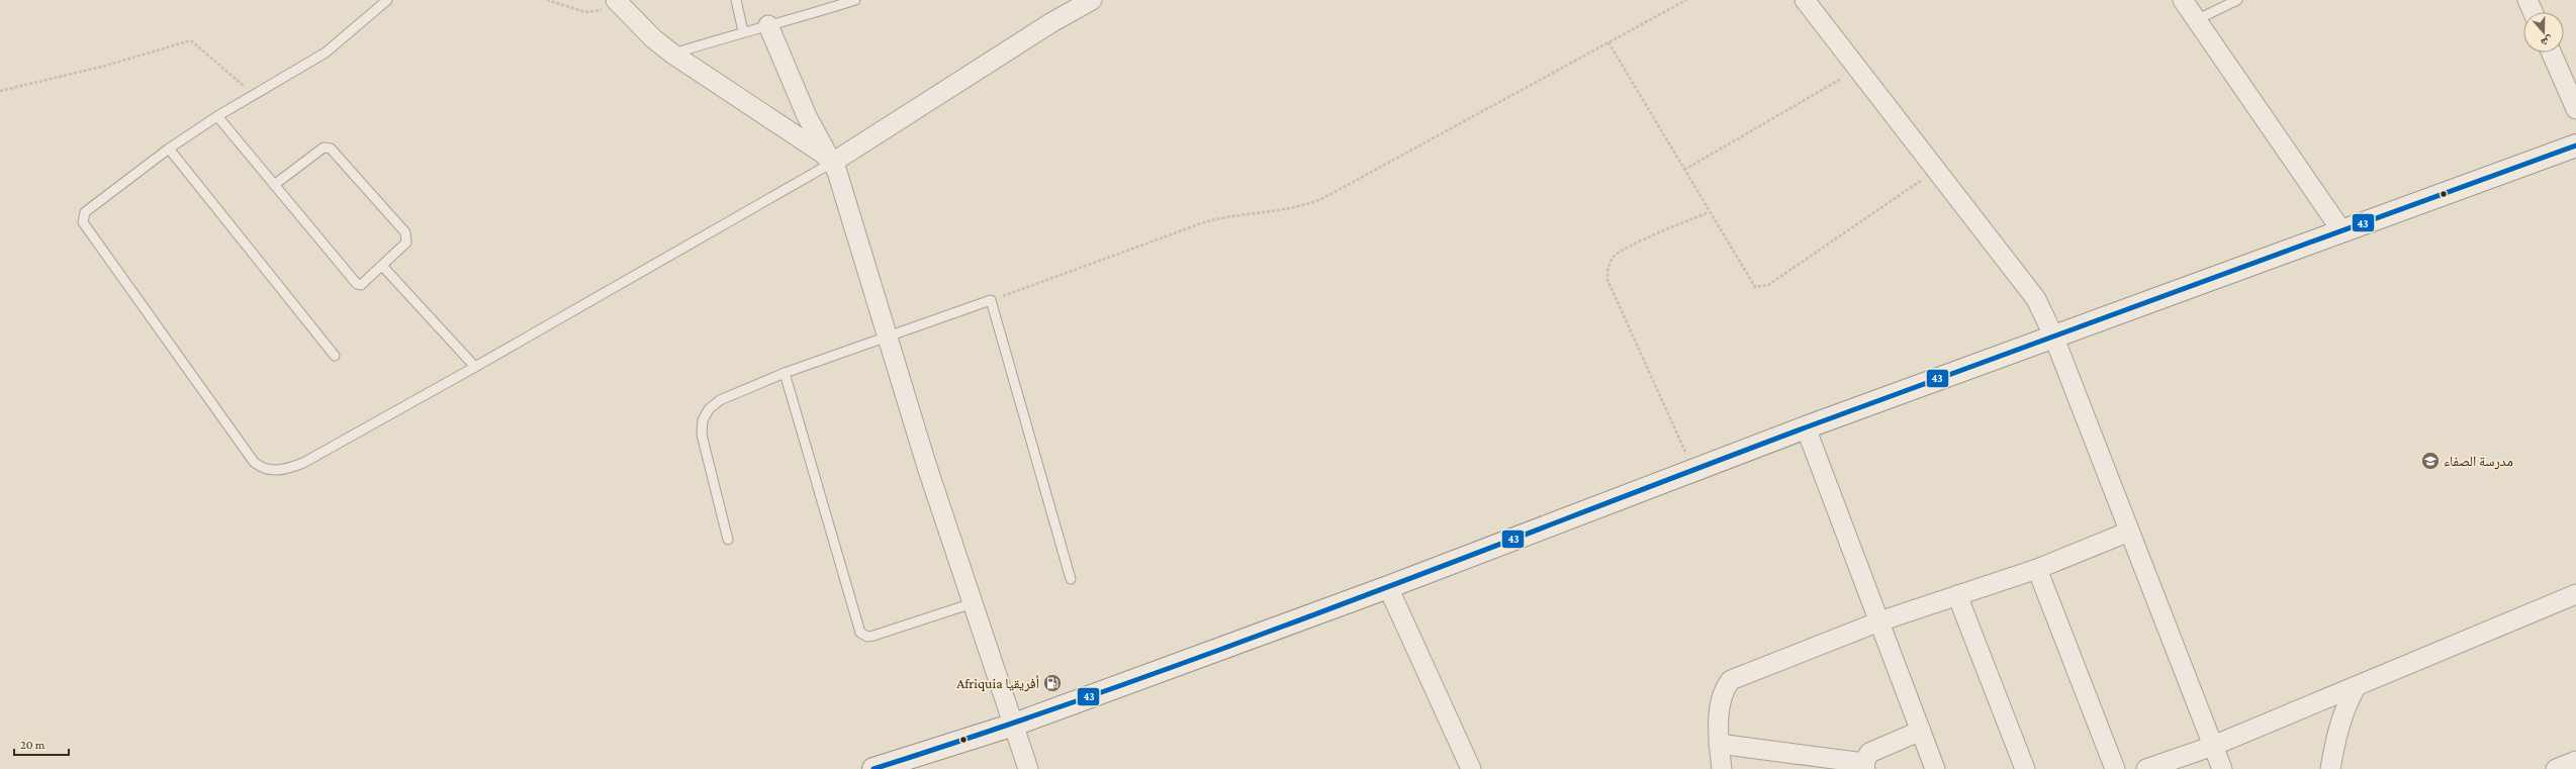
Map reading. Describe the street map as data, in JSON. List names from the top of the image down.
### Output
{
  "places": {
    "school or university": ["مدرسة الصفاء"],
    "fuel station": ["Afriquia أفريقيا"]
  },
  "lines": ["transit line 43"],
  "scale_bar": "20 m",
  "north": "bottom"
}
